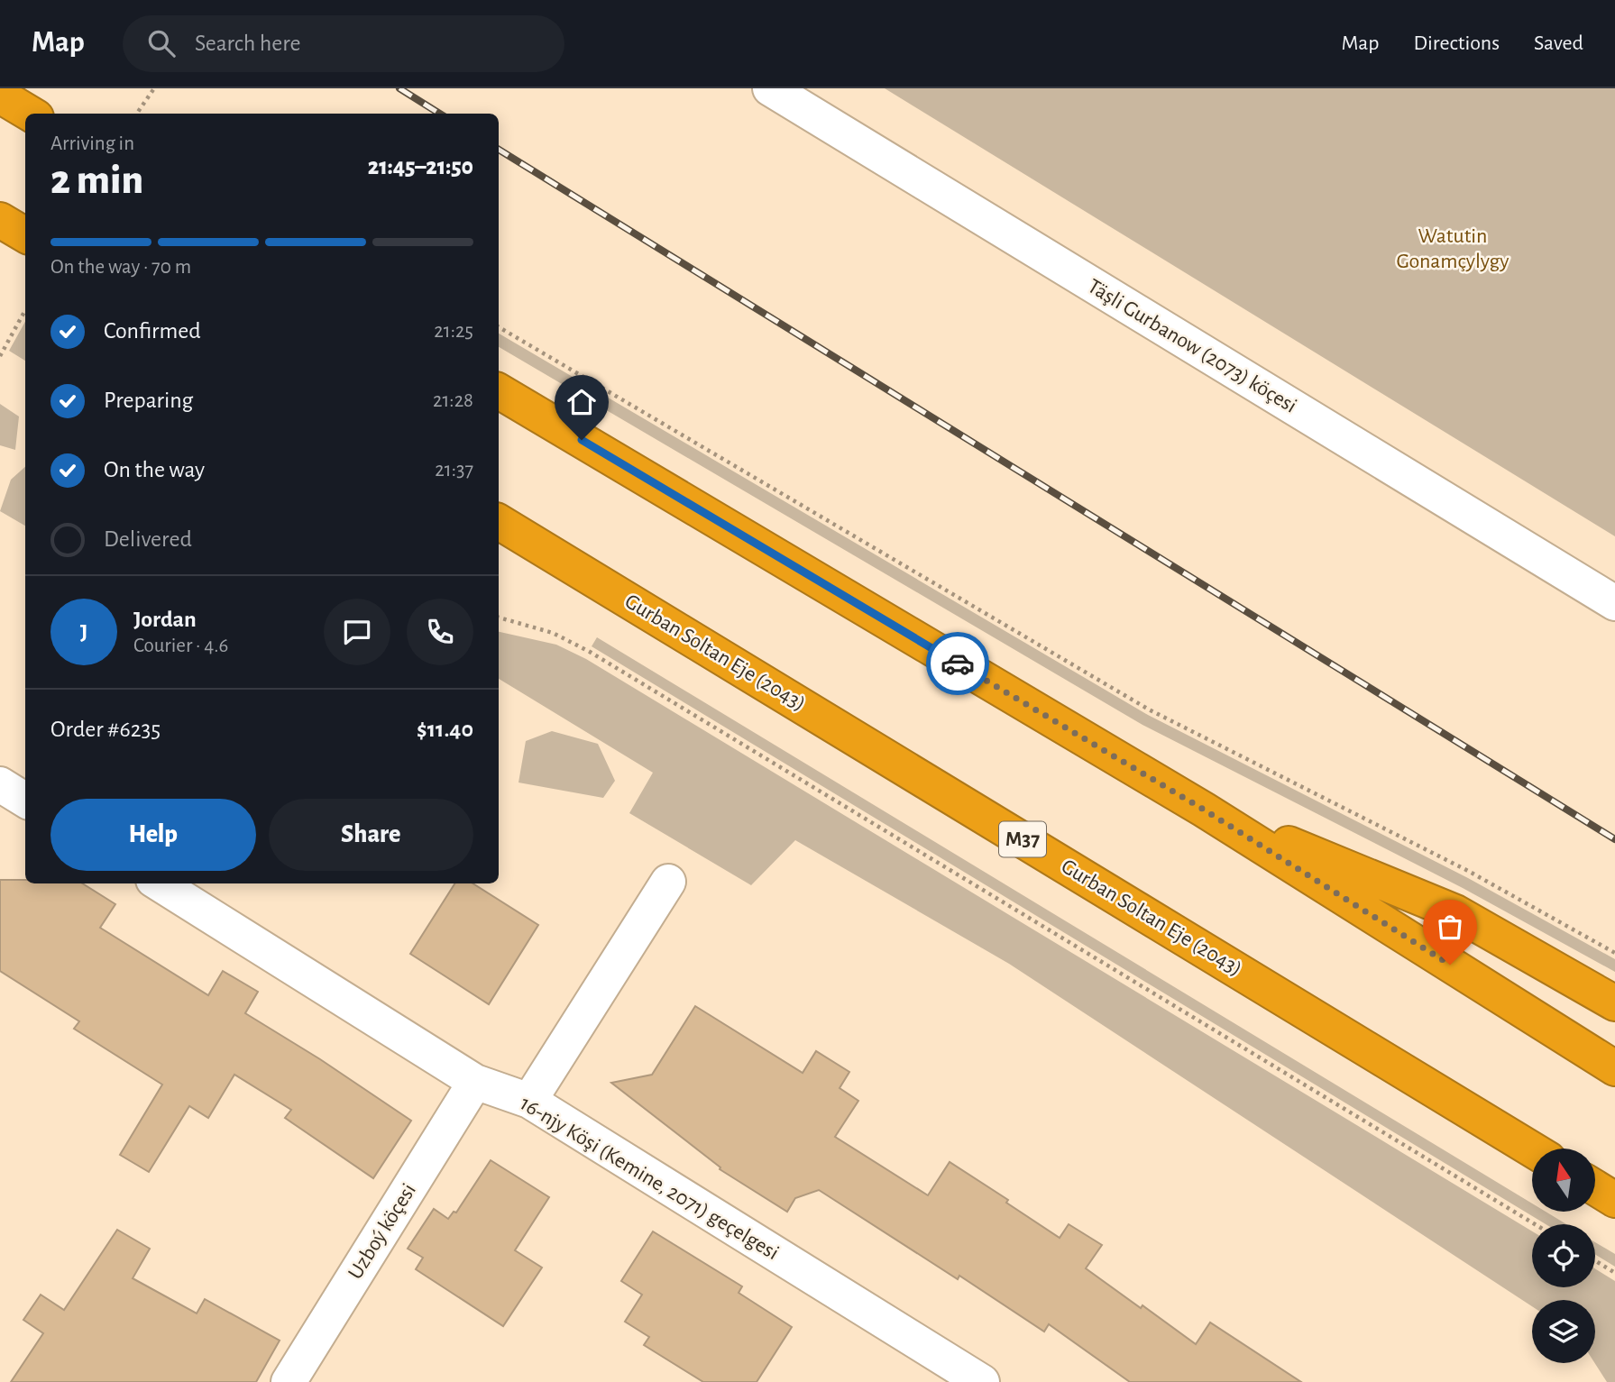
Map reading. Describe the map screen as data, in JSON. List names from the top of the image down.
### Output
{
  "streets": {
    "highway": ["Gurban Soltan Eje (2043)", "M37"],
    "street": ["Täşli Gurbanow (2073) köçesi", "16-njy Köşi (Kemine, 2071) geçelgesi", "Uzboý köçesi"]
  },
  "crossings": [
    ["16-njy Köşi (Kemine, 2071) geçelgesi", "Uzboý köçesi"]
  ],
  "parks": ["Watutin Gonamçylygy"],
  "north": "top",
  "page": {
    "header": "Map",
    "search": "Search here",
    "nav": ["Map", "Directions", "Saved"],
    "heading": ["2 min", "Arriving in", "21:45–21:50"],
    "panel": [
      "Jordan",
      "Courier · 4.6",
      "Order #6235",
      "$11.40"
    ],
    "bar": "On the way · 70 m",
    "list": [
      ["Confirmed", "21:25"],
      ["Preparing", "21:28"],
      ["On the way", "21:37"],
      "Delivered"
    ],
    "round": "J",
    "buttons": ["Help", "Share"]
  }
}
